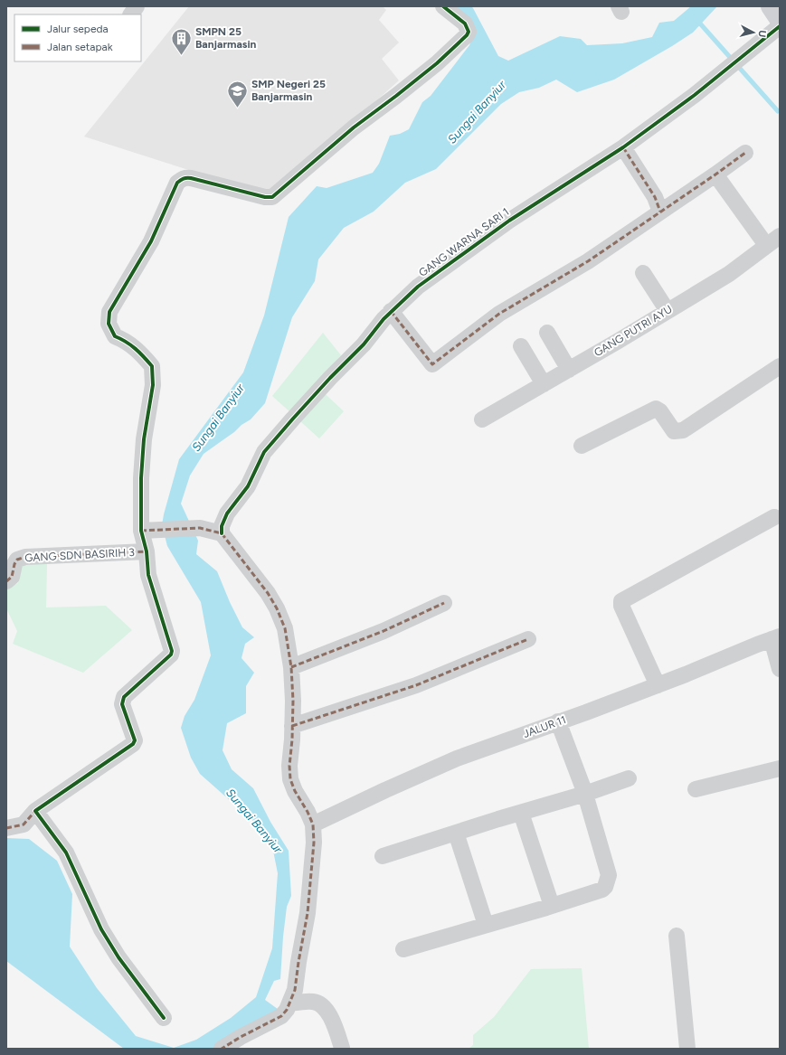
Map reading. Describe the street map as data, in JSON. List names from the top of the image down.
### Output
{
  "streets": {
    "street": [
      "GANG WARNA SARI 1",
      "GANG PUTRI AYU",
      "GANG SDN BASIRIH 3",
      "JALUR 11"
    ]
  },
  "water": ["Sungai Banyiur"],
  "places": {
    "building": ["SMPN 25 Banjarmasin"],
    "school or university": ["SMP Negeri 25 Banjarmasin"]
  },
  "legend": ["Jalur sepeda", "Jalan setapak"],
  "north": "right"
}
